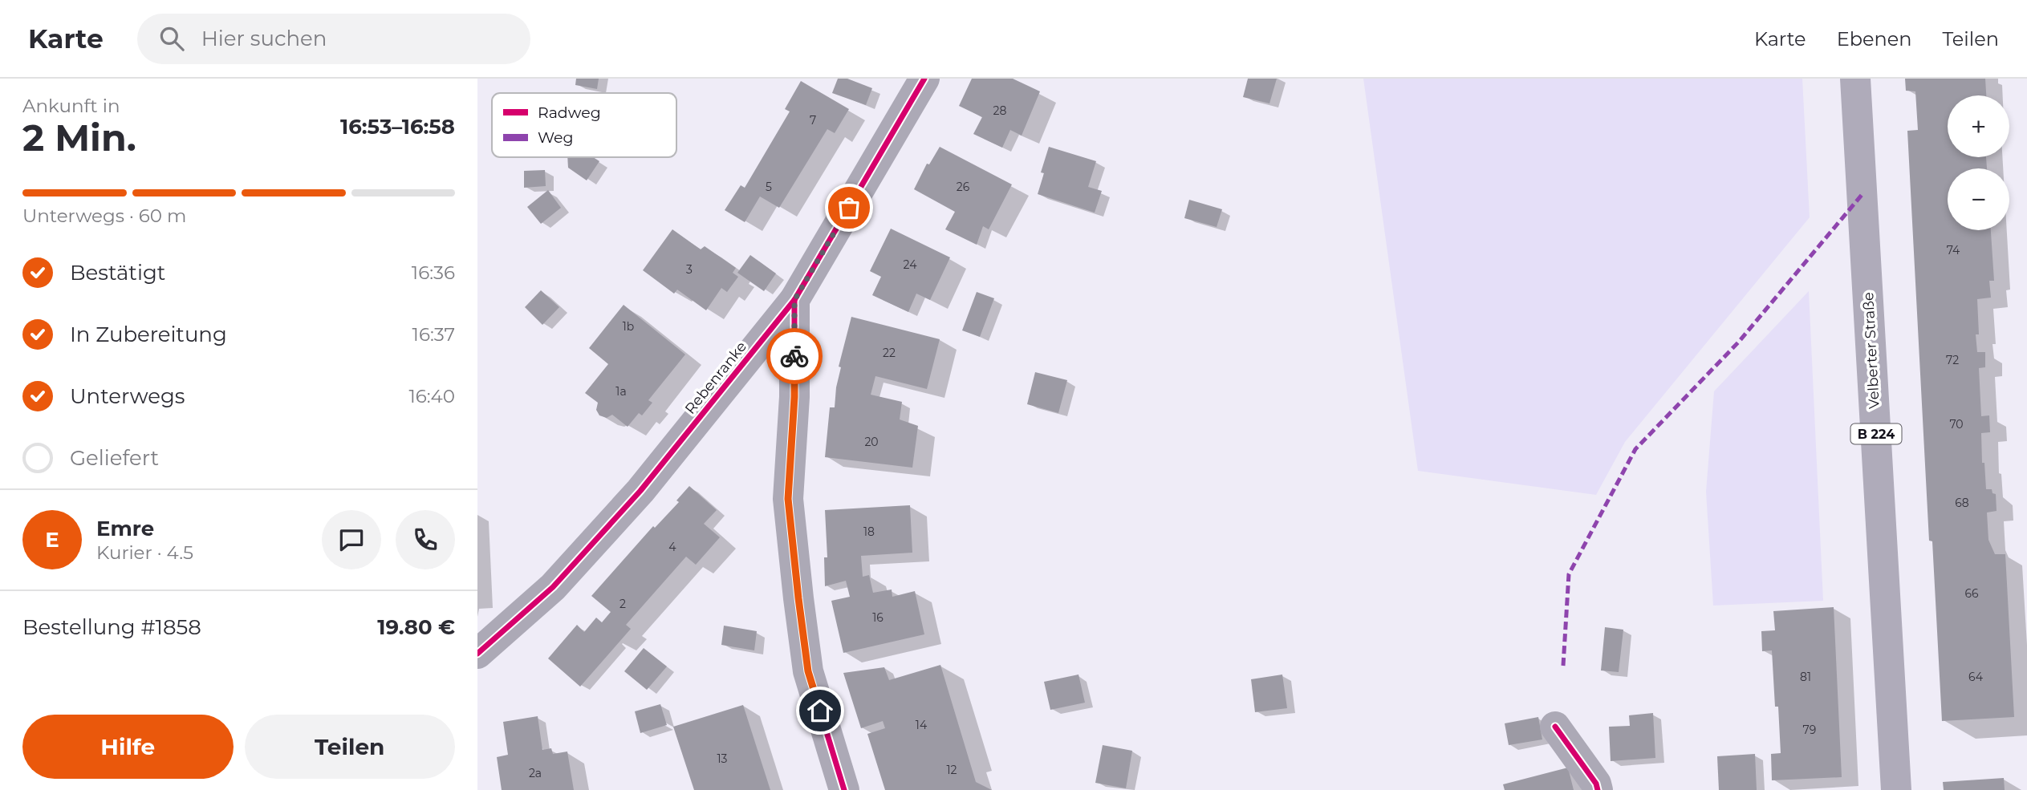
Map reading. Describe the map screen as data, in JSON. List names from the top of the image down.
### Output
{
  "streets": {
    "main road": ["Velberter Straße", "B 224"],
    "street": ["Rebenranke"]
  },
  "house_numbers": [
    "28",
    "7",
    "5",
    "26",
    "74",
    "24",
    "3",
    "1b",
    "22",
    "72",
    "1a",
    "70",
    "20",
    "68",
    "18",
    "4",
    "66",
    "2",
    "16",
    "81",
    "64",
    "14",
    "79",
    "13",
    "12",
    "2a"
  ],
  "legend": ["Radweg", "Weg"],
  "page": {
    "header": "Karte",
    "search": "Hier suchen",
    "nav": ["Karte", "Ebenen", "Teilen"],
    "heading": ["2 Min.", "Ankunft in", "16:53–16:58"],
    "panel": [
      "Emre",
      "Kurier · 4.5",
      "Bestellung #1858",
      "19.80 €"
    ],
    "map_buttons": ["+", "−"],
    "bar": "Unterwegs · 60 m",
    "list": [
      ["Bestätigt", "16:36"],
      ["In Zubereitung", "16:37"],
      ["Unterwegs", "16:40"],
      "Geliefert"
    ],
    "round": "E",
    "buttons": ["Hilfe", "Teilen"]
  }
}
